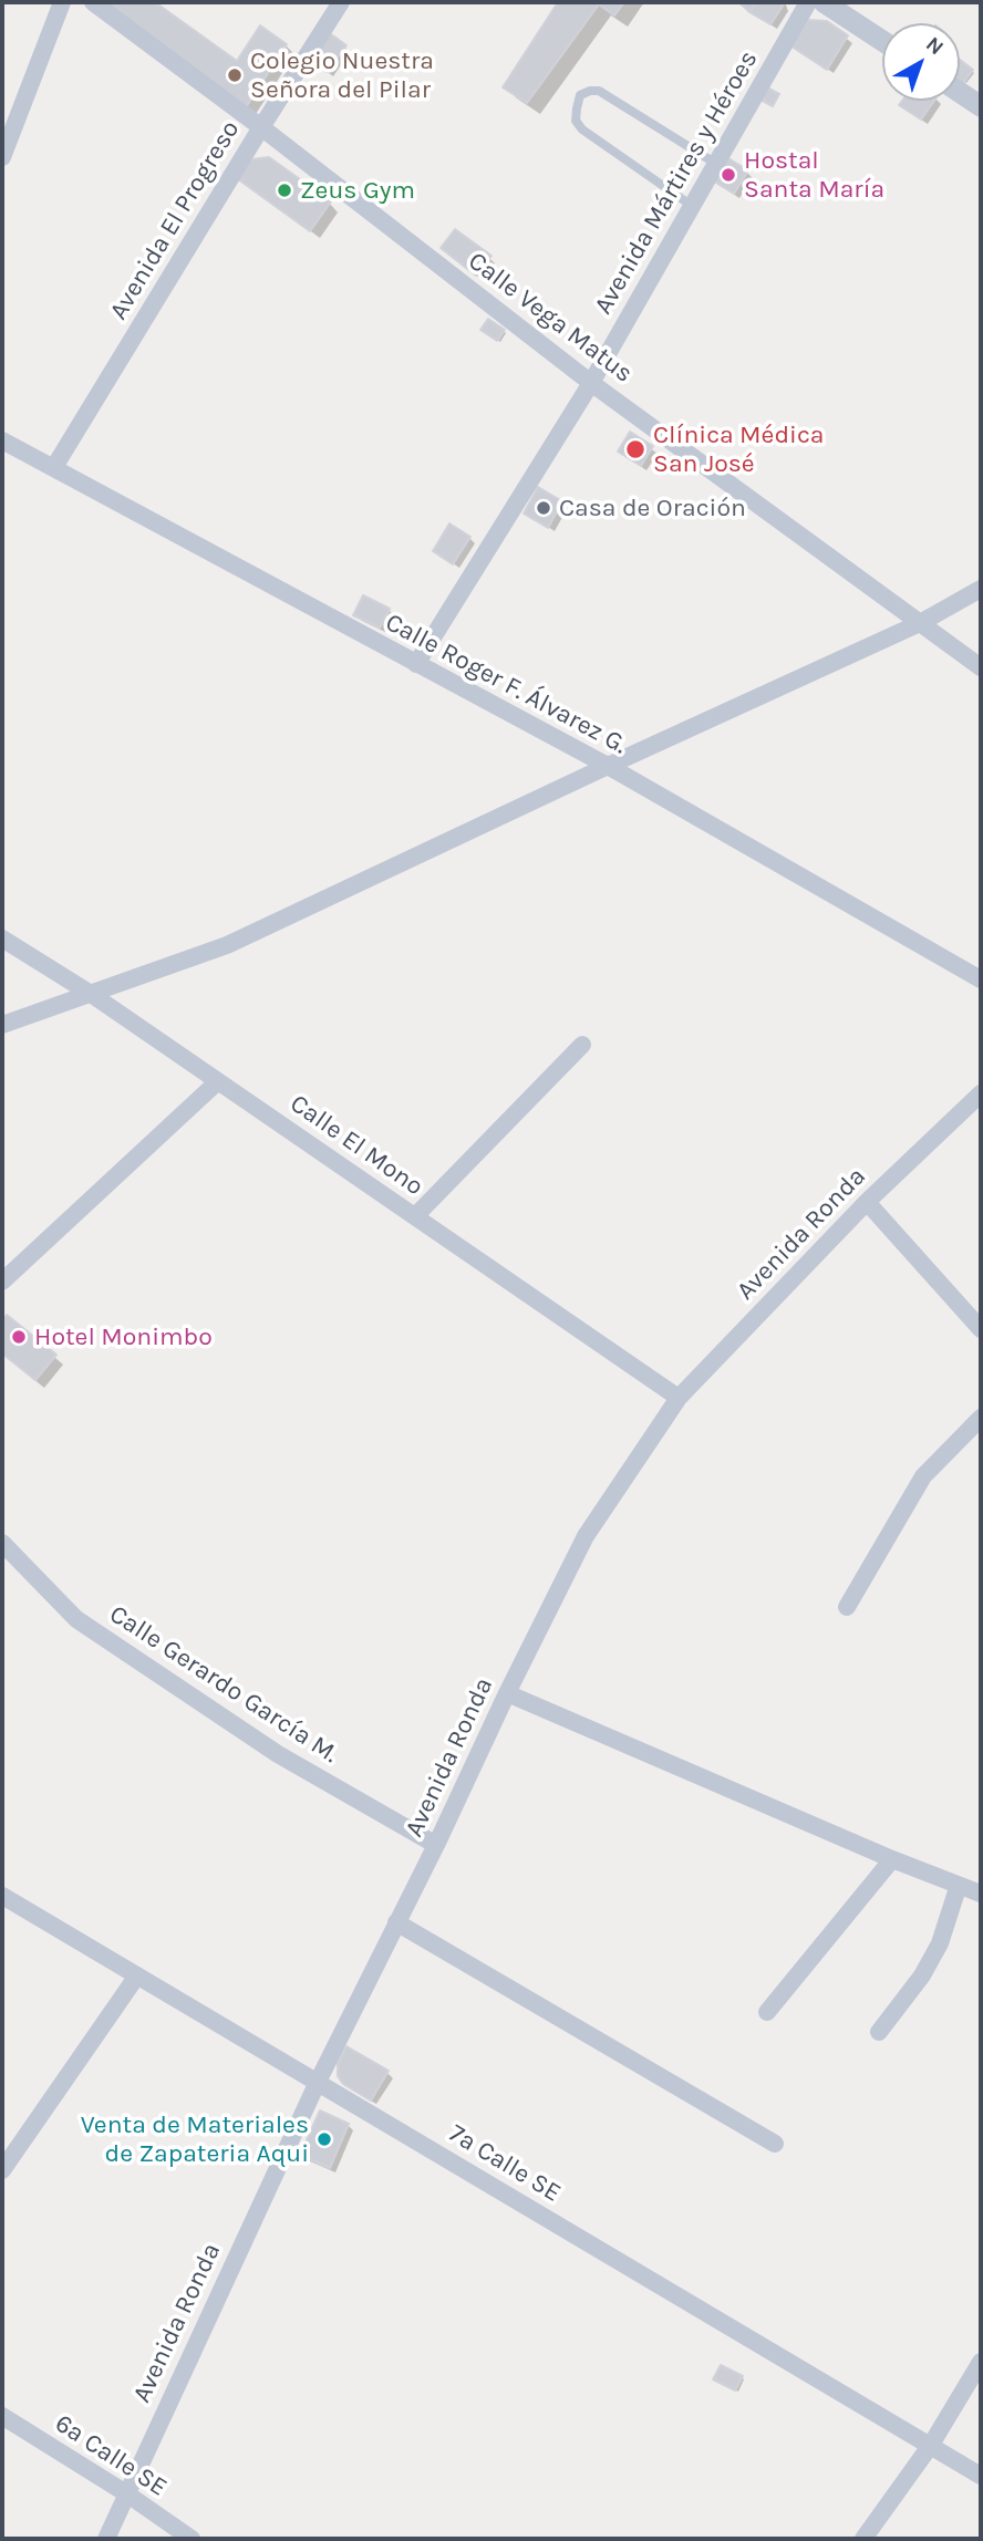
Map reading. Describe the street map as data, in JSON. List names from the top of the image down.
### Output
{
  "streets": {
    "street": [
      "Avenida Mártires y Héroes",
      "Avenida El Progreso",
      "Calle Vega Matus",
      "Calle Roger F. Álvarez G.",
      "Calle El Mono",
      "Avenida Ronda",
      "Calle Gerardo García M.",
      "7a Calle SE",
      "6a Calle SE"
    ]
  },
  "crossings": [
    ["Avenida Mártires y Héroes", "Calle Vega Matus"],
    ["Avenida Mártires y Héroes", "Calle Roger F. Álvarez G."],
    ["Avenida El Progreso", "Calle Vega Matus"],
    ["Avenida El Progreso", "Calle Roger F. Álvarez G."],
    ["Calle El Mono", "Avenida Ronda"],
    ["Avenida Ronda", "Calle Gerardo García M."],
    ["Avenida Ronda", "7a Calle SE"],
    ["Avenida Ronda", "6a Calle SE"]
  ],
  "places": [
    "Colegio Nuestra Señora del Pilar",
    "Hostal Santa María",
    "Zeus Gym",
    "Clínica Médica San José",
    "Casa de Oración",
    "Hotel Monimbo",
    "Venta de Materiales de Zapateria Aqui"
  ],
  "north": "top right"
}
